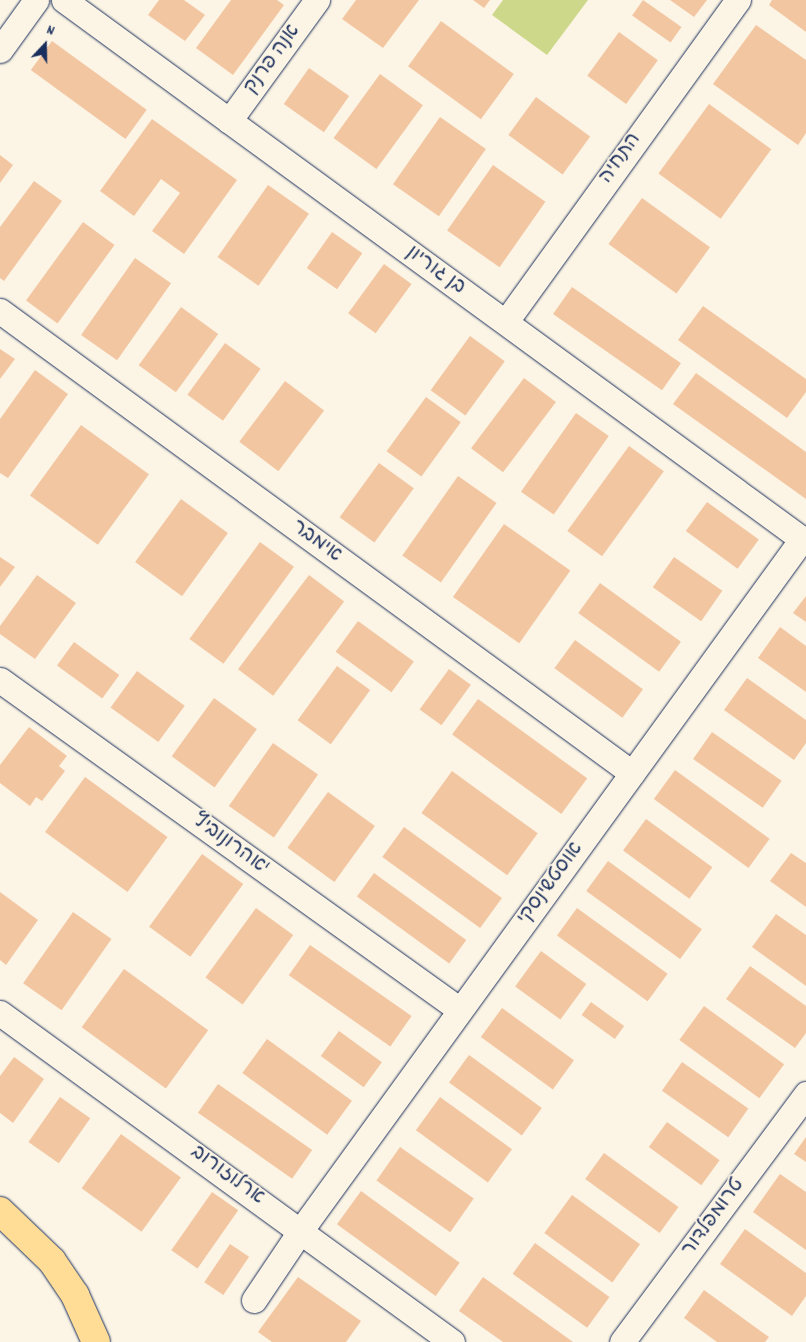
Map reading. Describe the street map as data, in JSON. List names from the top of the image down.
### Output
{
  "streets": {
    "street": [
      "אנה פרנק",
      "התחיה",
      "בן גוריון",
      "אימבר",
      "אהרונוביץ'",
      "אוסטשינסקי",
      "ארלוזורוב",
      "טרומפלדור"
    ]
  },
  "crossings": [
    ["אנה פרנק", "בן גוריון"],
    ["התחיה", "בן גוריון"],
    ["בן גוריון", "אוסטשינסקי"],
    ["אימבר", "אוסטשינסקי"],
    ["אהרונוביץ'", "אוסטשינסקי"],
    ["אוסטשינסקי", "ארלוזורוב"]
  ],
  "north": "top"
}
